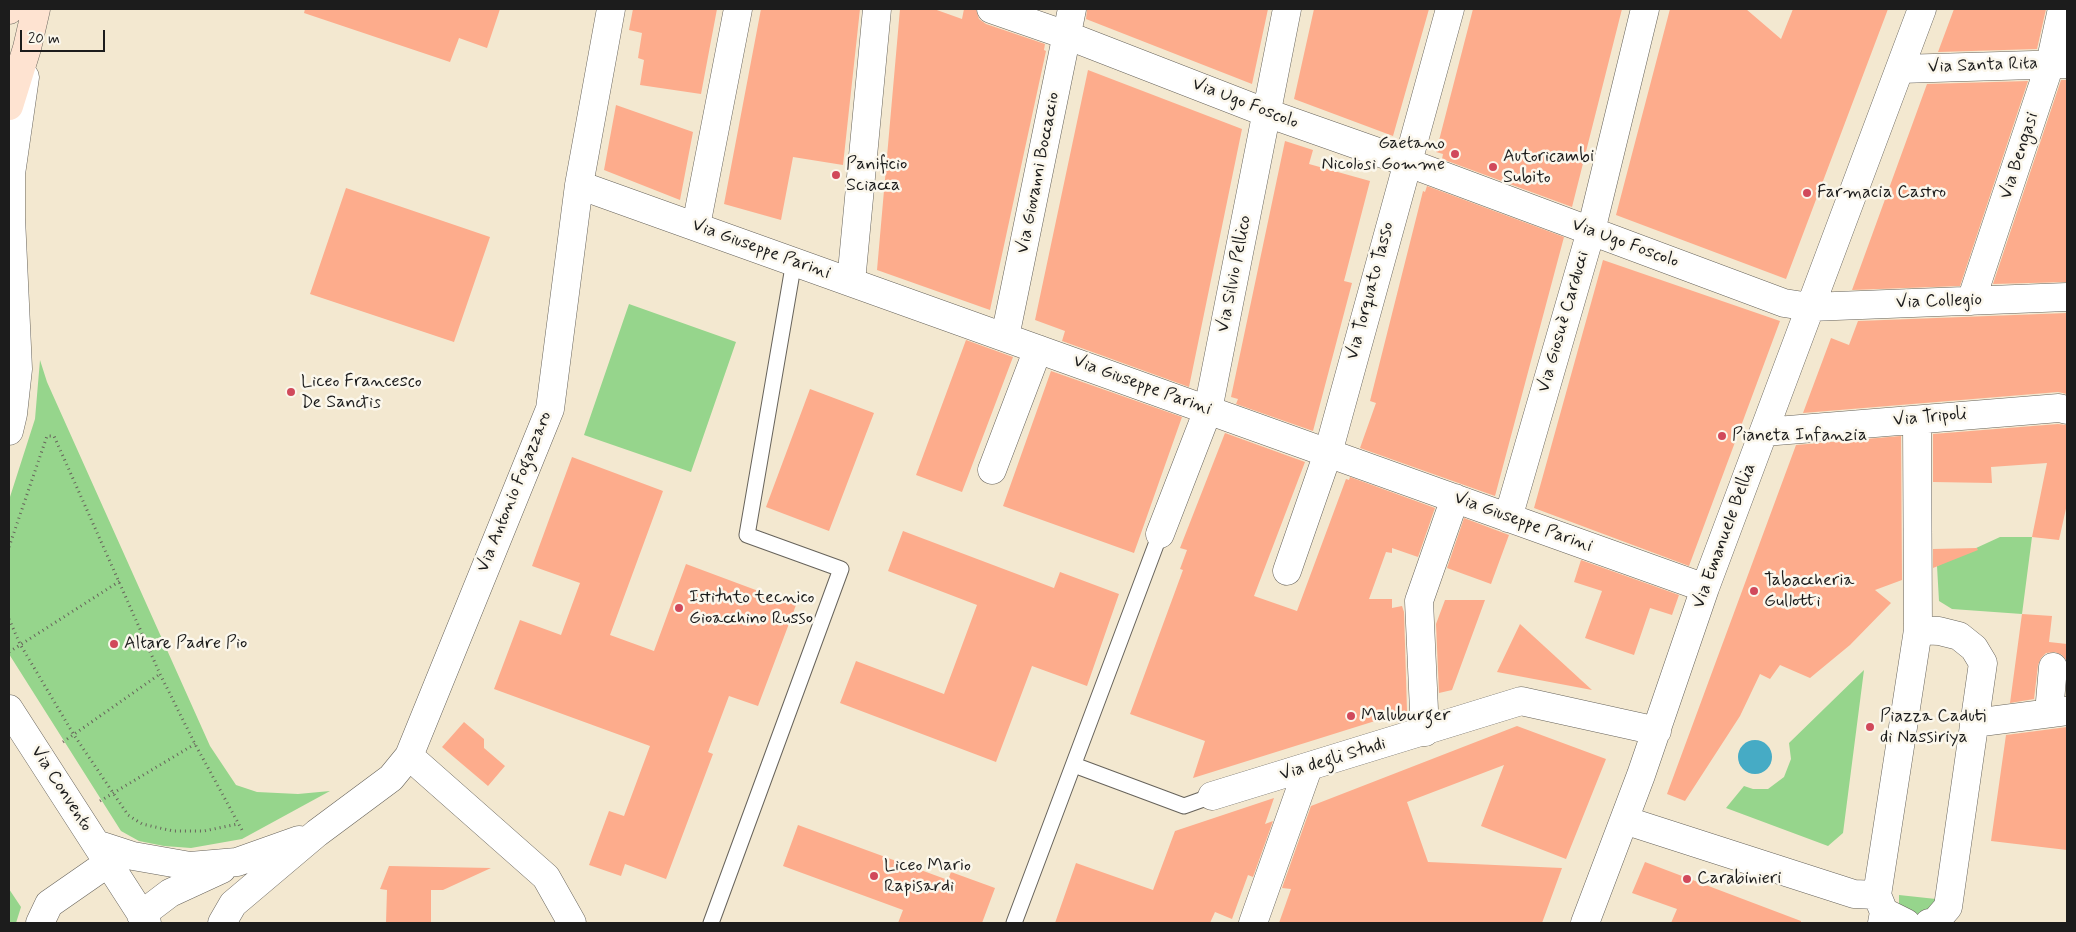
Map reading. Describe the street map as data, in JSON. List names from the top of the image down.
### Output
{
  "streets": {
    "street": [
      "Via Santa Rita",
      "Via Ugo Foscolo",
      "Via Bengasi",
      "Via Giovanni Boccaccio",
      "Via Giuseppe Parini",
      "Via Silvio Pellico",
      "Via Torquato Tasso",
      "Via Collegio",
      "Via Giosuè Carducci",
      "Via Tripoli",
      "Via Antonio Fogazzaro",
      "Via Emanuele Bellia",
      "Via degli Studi",
      "Via Convento"
    ]
  },
  "crossings": [
    ["Via Santa Rita", "Via Bengasi"],
    ["Via Santa Rita", "Via Emanuele Bellia"],
    ["Via Ugo Foscolo", "Via Giovanni Boccaccio"],
    ["Via Ugo Foscolo", "Via Silvio Pellico"],
    ["Via Ugo Foscolo", "Via Torquato Tasso"],
    ["Via Ugo Foscolo", "Via Collegio"],
    ["Via Ugo Foscolo", "Via Giosuè Carducci"],
    ["Via Ugo Foscolo", "Via Emanuele Bellia"],
    ["Via Bengasi", "Via Collegio"],
    ["Via Giovanni Boccaccio", "Via Giuseppe Parini"],
    ["Via Giuseppe Parini", "Via Silvio Pellico"],
    ["Via Giuseppe Parini", "Via Torquato Tasso"],
    ["Via Giuseppe Parini", "Via Giosuè Carducci"],
    ["Via Giuseppe Parini", "Via Antonio Fogazzaro"],
    ["Via Giuseppe Parini", "Via Emanuele Bellia"],
    ["Via Collegio", "Via Emanuele Bellia"],
    ["Via Tripoli", "Via Emanuele Bellia"],
    ["Via Emanuele Bellia", "Via degli Studi"]
  ],
  "places": [
    "Gaetano Nicolosi Gomme",
    "Autoricambi Subito",
    "Panificio Sciacca",
    "Farmacia Castro",
    "Liceo Francesco De Sanctis",
    "Pianeta Infanzia",
    "Tabaccheria Gullotti",
    "Istituto tecnico Gioacchino Russo",
    "Altare Padre Pio",
    "Maluburger",
    "Piazza Caduti di Nassiriya",
    "Liceo Mario Rapisardi",
    "Carabinieri"
  ],
  "scale_bar": "20 m"
}
